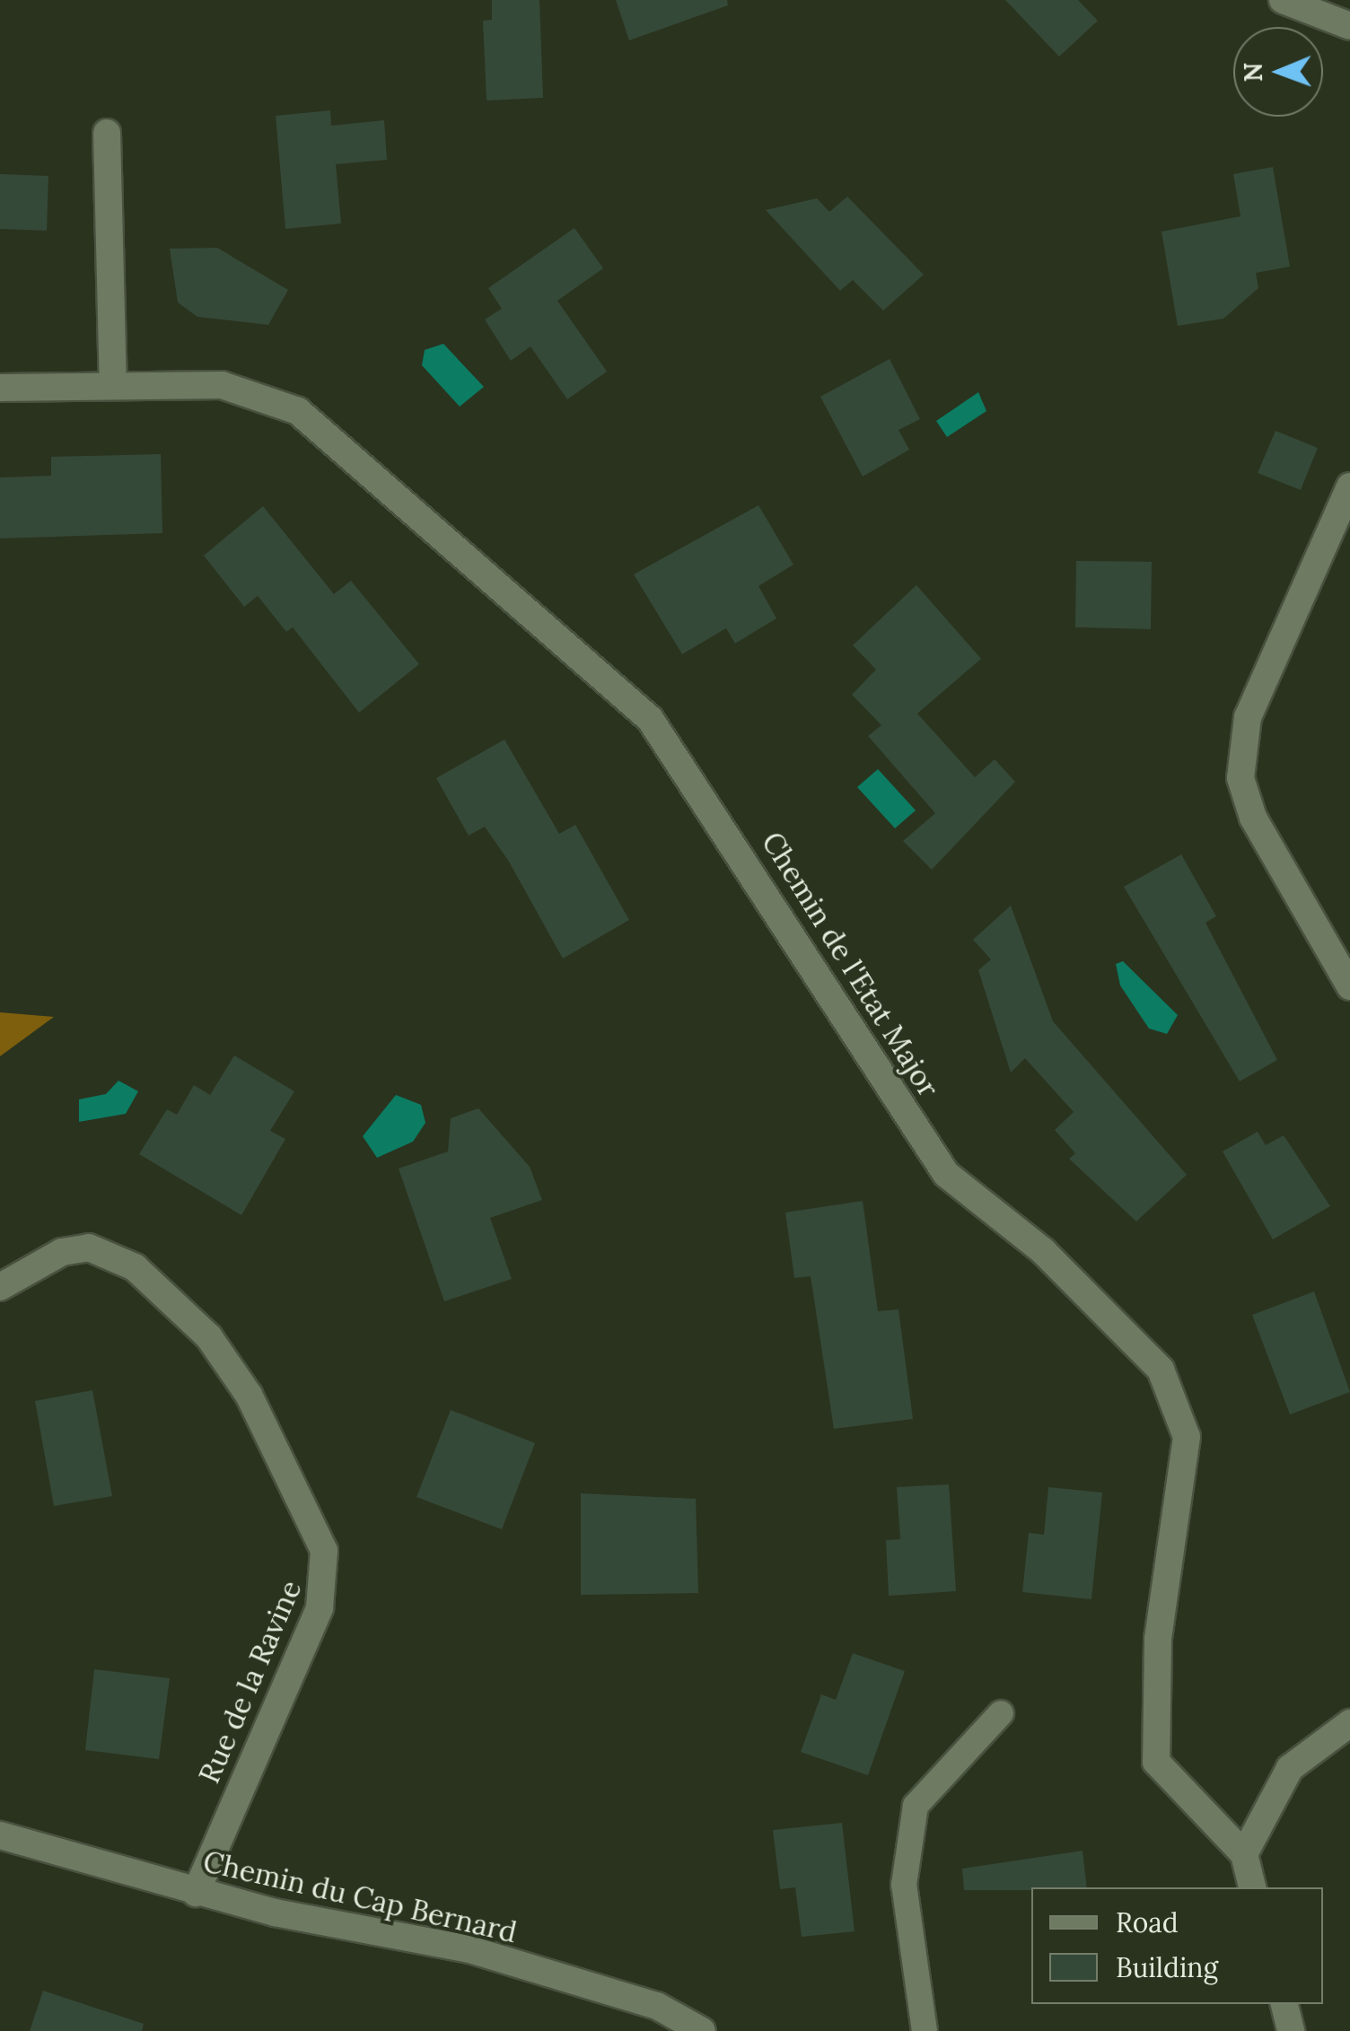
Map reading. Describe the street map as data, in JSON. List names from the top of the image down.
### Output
{
  "streets": {
    "street": ["Chemin de l'Etat Major", "Rue de la Ravine", "Chemin du Cap Bernard"]
  },
  "crossings": [
    ["Rue de la Ravine", "Chemin du Cap Bernard"]
  ],
  "legend": ["Road", "Building"],
  "north": "left"
}
